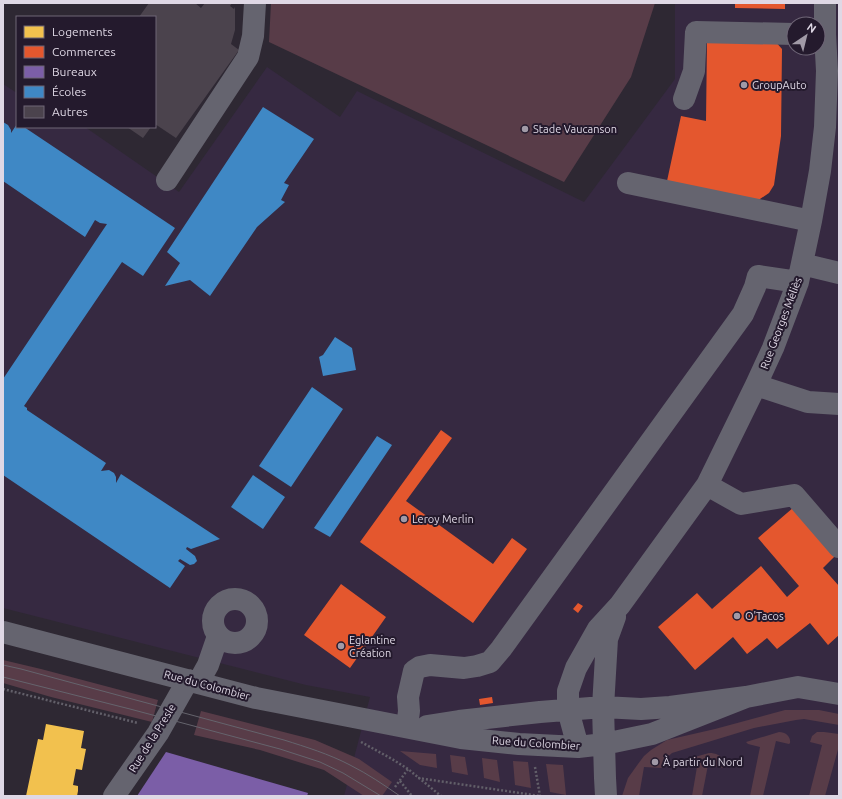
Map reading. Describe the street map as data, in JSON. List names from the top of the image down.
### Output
{
  "streets": {
    "street": ["Rue Georges Méliès", "Rue du Colombier", "Rue de la Presle"]
  },
  "crossings": [
    ["Rue Georges Méliès", "Rue du Colombier"],
    ["Rue du Colombier", "Rue de la Presle"]
  ],
  "places": [
    "GroupAuto",
    "Stade Vaucanson",
    "Leroy Merlin",
    "O'Tacos",
    "Eglantine Création",
    "À partir du Nord"
  ],
  "legend": [
    "Logements",
    "Commerces",
    "Bureaux",
    "Écoles",
    "Autres"
  ],
  "north": "top right"
}
